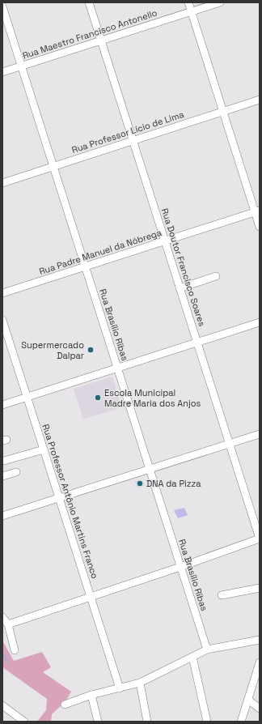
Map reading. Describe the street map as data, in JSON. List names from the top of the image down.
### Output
{
  "streets": {
    "street": [
      "Rua Maestro Francisco Antonello",
      "Rua Professor Lício de Lima",
      "Rua Padre Manuel da Nóbrega",
      "Rua Doutor Francisco Soares",
      "Rua Brasílio Ribas",
      "Rua Professor Antônio Martins Franco"
    ]
  },
  "crossings": [
    ["Rua Maestro Francisco Antonello", "Rua Doutor Francisco Soares"],
    ["Rua Maestro Francisco Antonello", "Rua Brasílio Ribas"],
    ["Rua Professor Lício de Lima", "Rua Doutor Francisco Soares"],
    ["Rua Professor Lício de Lima", "Rua Brasílio Ribas"],
    ["Rua Padre Manuel da Nóbrega", "Rua Doutor Francisco Soares"],
    ["Rua Padre Manuel da Nóbrega", "Rua Brasílio Ribas"]
  ],
  "places": ["Supermercado Dalpar", "Escola Municipal Madre Maria dos Anjos", "DNA da Pizza"]
}
